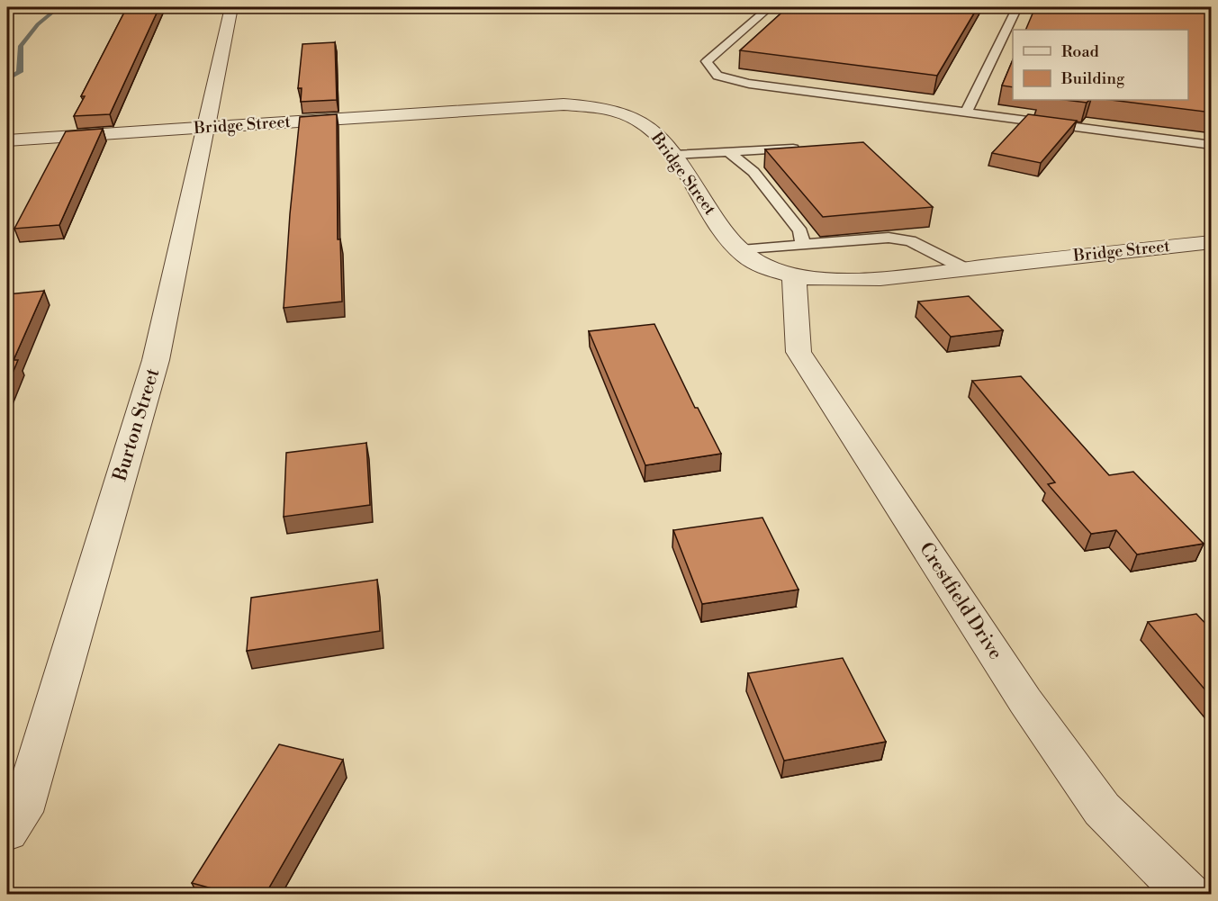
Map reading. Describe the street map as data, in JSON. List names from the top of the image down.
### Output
{
  "streets": {
    "street": ["Bridge Street", "Burton Street", "Crestfield Drive"]
  },
  "crossings": [
    ["Bridge Street", "Burton Street"],
    ["Bridge Street", "Crestfield Drive"]
  ],
  "legend": ["Road", "Building"]
}
